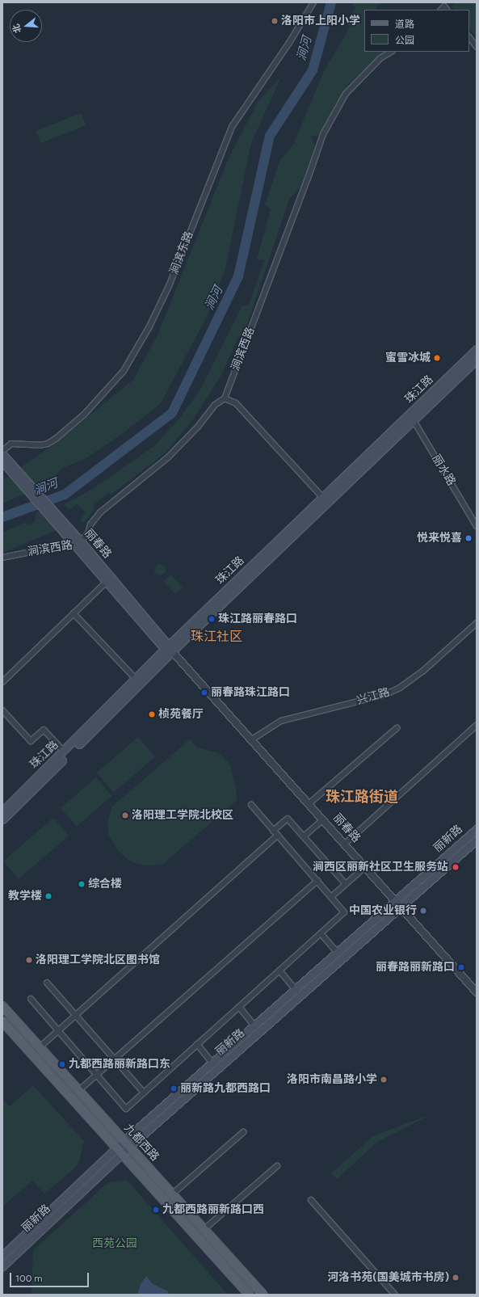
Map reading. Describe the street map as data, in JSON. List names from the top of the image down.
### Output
{
  "streets": {
    "main road": [
      "珠江路",
      "丽春路",
      "丽新路",
      "九都西路"
    ],
    "street": [
      "涧滨东路",
      "涧滨西路",
      "丽水路",
      "兴江路"
    ]
  },
  "crossings": [
    ["涧滨东路", "丽春路"],
    ["涧滨西路", "丽春路"],
    ["珠江路", "丽水路"],
    ["珠江路", "丽春路"],
    ["丽春路", "兴江路"],
    ["丽春路", "丽新路"],
    ["丽新路", "九都西路"]
  ],
  "districts": ["珠江社区", "珠江路街道"],
  "water": ["涧河"],
  "parks": ["西苑公园"],
  "places": [
    "洛阳市上阳小学",
    "蜜雪冰城",
    "悦来悦喜",
    "珠江路丽春路口",
    "丽春路珠江路口",
    "桢苑餐厅",
    "洛阳理工学院北校区",
    "涧西区丽新社区卫生服务站",
    "综合楼",
    "教学楼",
    "中国农业银行",
    "洛阳理工学院北区图书馆",
    "丽春路丽新路口",
    "九都西路丽新路口东",
    "洛阳市南昌路小学",
    "丽新路九都西路口",
    "九都西路丽新路口西",
    "河洛书苑(国美城市书房)"
  ],
  "legend": ["道路", "公园"],
  "scale_bar": "100 m",
  "north": "left"
}
